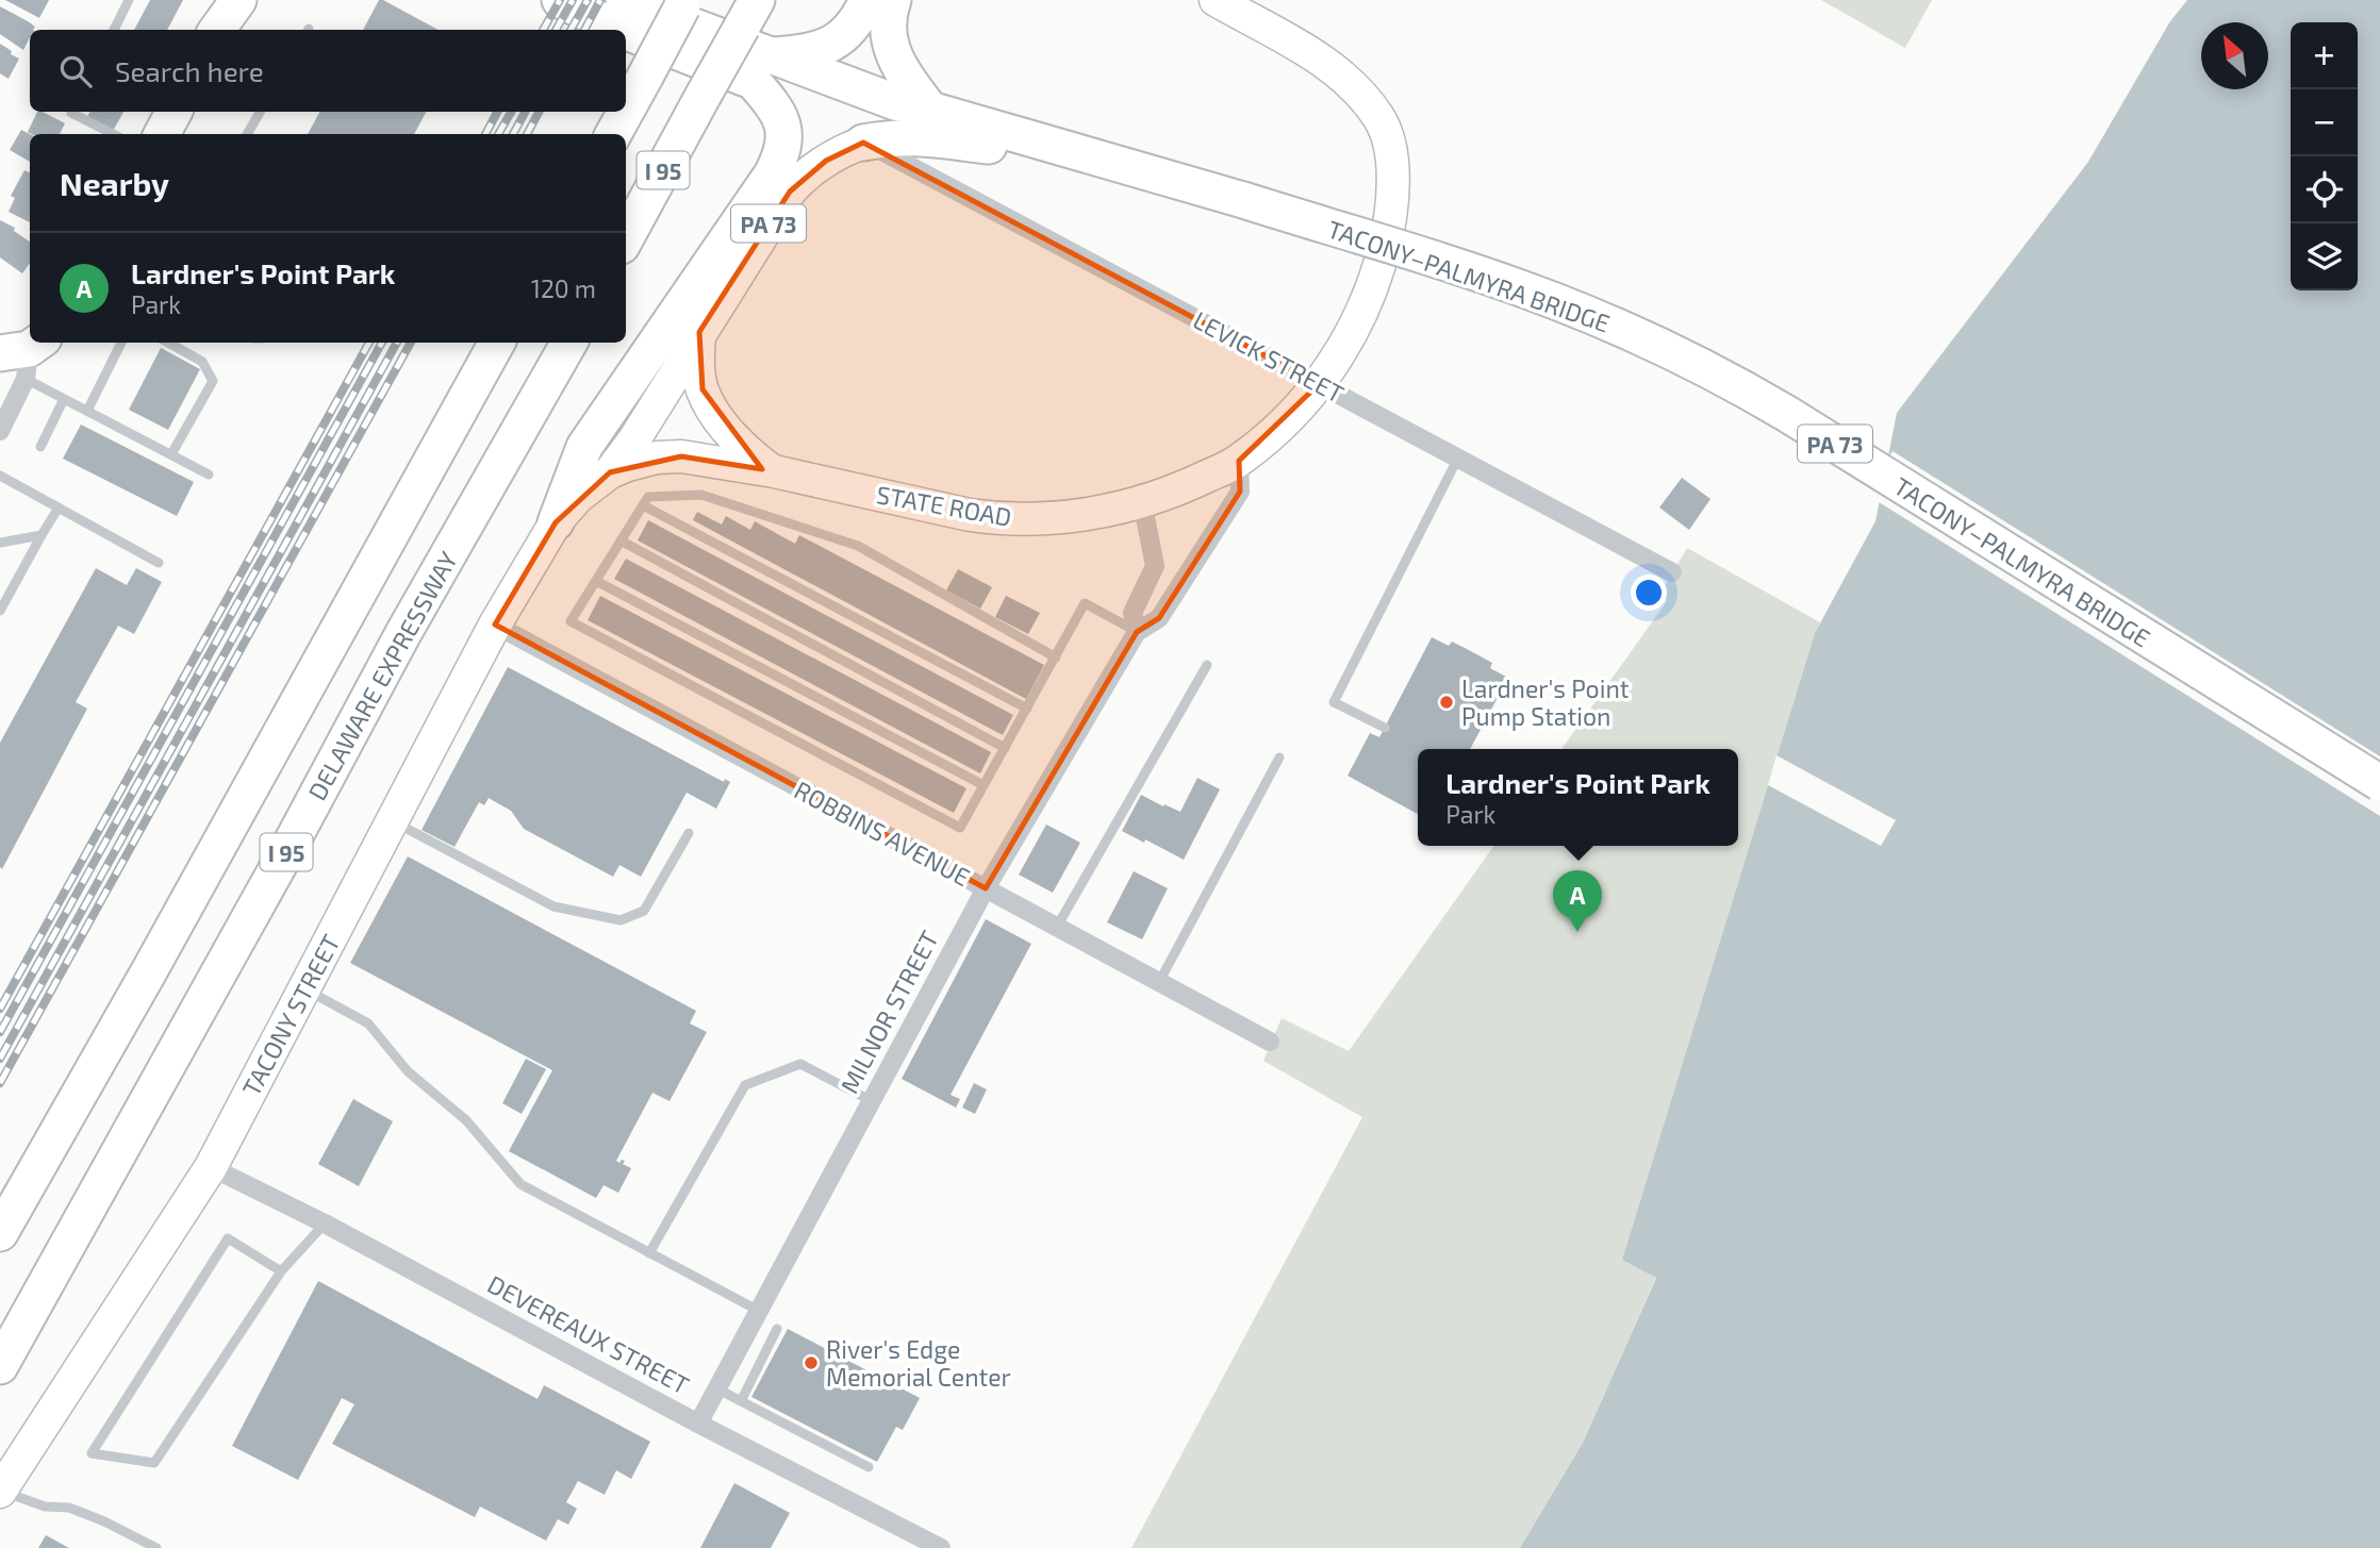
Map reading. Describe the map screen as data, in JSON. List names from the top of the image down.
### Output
{
  "streets": {
    "highway": [
      "I 95",
      "PA 73",
      "TACONY–PALMYRA BRIDGE",
      "DELAWARE EXPRESSWAY"
    ],
    "main road": ["STATE ROAD", "TACONY STREET"],
    "street": [
      "LEVICK STREET",
      "ROBBINS AVENUE",
      "MILNOR STREET",
      "DEVEREAUX STREET"
    ]
  },
  "crossings": [
    ["PA 73", "TACONY–PALMYRA BRIDGE"],
    ["PA 73", "LEVICK STREET"],
    ["LEVICK STREET", "STATE ROAD"],
    ["STATE ROAD", "MILNOR STREET"],
    ["STATE ROAD", "TACONY STREET"],
    ["ROBBINS AVENUE", "MILNOR STREET"],
    ["ROBBINS AVENUE", "TACONY STREET"],
    ["MILNOR STREET", "DEVEREAUX STREET"],
    ["TACONY STREET", "DEVEREAUX STREET"]
  ],
  "places": ["Lardner's Point Pump Station", "River's Edge Memorial Center"],
  "north": "top left",
  "page": {
    "map_buttons": ["+", "−"],
    "search": "Search here",
    "heading": "Nearby",
    "list": [
      {
        "mark": "A",
        "name": "Lardner's Point Park",
        "note": "Park",
        "value": "120 m"
      }
    ],
    "popup": ["Lardner's Point Park", "Park"],
    "pins": "A"
  }
}
